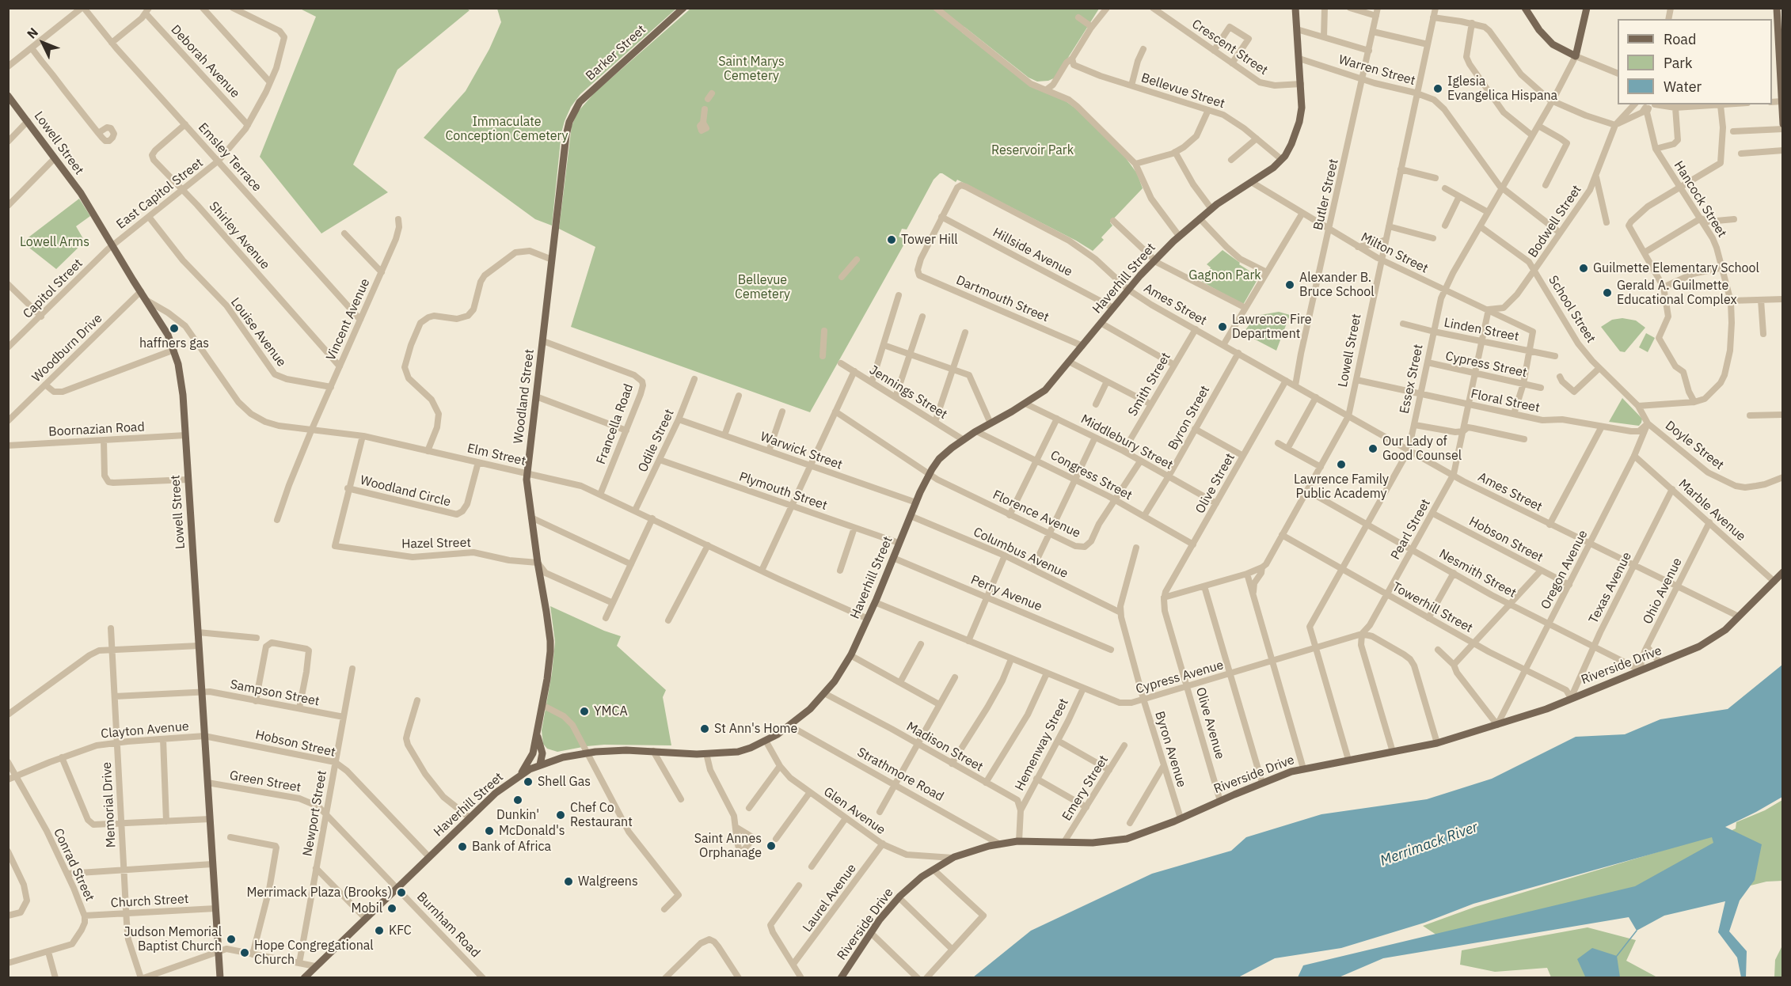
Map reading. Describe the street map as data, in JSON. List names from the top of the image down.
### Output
{
  "streets": {
    "main road": [
      "Barker Street",
      "Lowell Street",
      "Haverhill Street",
      "Essex Street",
      "Woodland Street",
      "Riverside Drive"
    ],
    "street": [
      "Crescent Street",
      "Deborah Avenue",
      "Warren Street",
      "Bellevue Street",
      "Emsley Terrace",
      "East Capitol Street",
      "Butler Street",
      "Hancock Street",
      "Bodwell Street",
      "Shirley Avenue",
      "Hillside Avenue",
      "Milton Street",
      "Capitol Street",
      "Dartmouth Street",
      "Ames Street",
      "School Street",
      "Vincent Avenue",
      "Linden Street",
      "Louise Avenue",
      "Woodburn Drive",
      "Cypress Street",
      "Smith Street",
      "Jennings Street",
      "Floral Street",
      "Byron Street",
      "Francella Road",
      "Boornazian Road",
      "Odile Street",
      "Middlebury Street",
      "Doyle Street",
      "Warwick Street",
      "Elm Street",
      "Congress Street",
      "Olive Street",
      "Woodland Circle",
      "Plymouth Street",
      "Marble Avenue",
      "Florence Avenue",
      "Pearl Street",
      "Hobson Street",
      "Hazel Street",
      "Columbus Avenue",
      "Oregon Avenue",
      "Nesmith Street",
      "Texas Avenue",
      "Ohio Avenue",
      "Perry Avenue",
      "Towerhill Street",
      "Cypress Avenue",
      "Sampson Street",
      "Olive Avenue",
      "Clayton Avenue",
      "Hemenway Street",
      "Madison Street",
      "Byron Avenue",
      "Strathmore Road",
      "Green Street",
      "Emery Street",
      "Memorial Drive",
      "Glen Avenue",
      "Newport Street",
      "Conrad Street",
      "Laurel Avenue",
      "Church Street",
      "Burnham Road"
    ]
  },
  "crossings": [
    ["Crescent Street", "Haverhill Street"],
    ["Barker Street", "Woodland Street"],
    ["Deborah Avenue", "East Capitol Street"],
    ["Warren Street", "Lowell Street"],
    ["Warren Street", "Butler Street"],
    ["Warren Street", "Bodwell Street"],
    ["Warren Street", "Haverhill Street"],
    ["Warren Street", "Essex Street"],
    ["Bellevue Street", "Haverhill Street"],
    ["Lowell Street", "East Capitol Street"],
    ["Lowell Street", "Milton Street"],
    ["Lowell Street", "Capitol Street"],
    ["Lowell Street", "Ames Street"],
    ["Lowell Street", "Woodburn Drive"],
    ["Lowell Street", "Floral Street"],
    ["Lowell Street", "Boornazian Road"],
    ["Lowell Street", "Elm Street"],
    ["Lowell Street", "Hobson Street"],
    ["Lowell Street", "Nesmith Street"],
    ["Lowell Street", "Towerhill Street"],
    ["Lowell Street", "Sampson Street"],
    ["Lowell Street", "Clayton Avenue"],
    ["Lowell Street", "Green Street"],
    ["Lowell Street", "Church Street"],
    ["Emsley Terrace", "East Capitol Street"],
    ["Emsley Terrace", "Shirley Avenue"],
    ["Emsley Terrace", "Vincent Avenue"],
    ["East Capitol Street", "Shirley Avenue"],
    ["East Capitol Street", "Capitol Street"],
    ["East Capitol Street", "Louise Avenue"],
    ["Butler Street", "Milton Street"],
    ["Butler Street", "Ames Street"],
    ["Hancock Street", "School Street"],
    ["Bodwell Street", "Milton Street"],
    ["Bodwell Street", "School Street"],
    ["Bodwell Street", "Pearl Street"],
    ["Shirley Avenue", "Vincent Avenue"],
    ["Hillside Avenue", "Haverhill Street"],
    ["Hillside Avenue", "Dartmouth Street"],
    ["Hillside Avenue", "Ames Street"],
    ["Milton Street", "Haverhill Street"],
    ["Milton Street", "Linden Street"],
    ["Milton Street", "Essex Street"],
    ["Milton Street", "Pearl Street"],
    ["Haverhill Street", "Dartmouth Street"],
    ["Haverhill Street", "Ames Street"],
    ["Haverhill Street", "Jennings Street"],
    ["Haverhill Street", "Woodland Street"],
    ["Haverhill Street", "Middlebury Street"],
    ["Haverhill Street", "Warwick Street"],
    ["Haverhill Street", "Elm Street"],
    ["Haverhill Street", "Congress Street"],
    ["Haverhill Street", "Plymouth Street"],
    ["Haverhill Street", "Florence Avenue"],
    ["Haverhill Street", "Hobson Street"],
    ["Haverhill Street", "Columbus Avenue"],
    ["Haverhill Street", "Perry Avenue"],
    ["Haverhill Street", "Cypress Avenue"],
    ["Haverhill Street", "Madison Street"],
    ["Haverhill Street", "Strathmore Road"],
    ["Haverhill Street", "Green Street"],
    ["Haverhill Street", "Glen Avenue"],
    ["Haverhill Street", "Burnham Road"],
    ["Dartmouth Street", "Ames Street"],
    ["Ames Street", "Essex Street"],
    ["Ames Street", "Smith Street"],
    ["Ames Street", "Byron Street"],
    ["Ames Street", "Olive Street"],
    ["Ames Street", "Pearl Street"],
    ["Ames Street", "Oregon Avenue"],
    ["Ames Street", "Texas Avenue"],
    ["Ames Street", "Ohio Avenue"],
    ["Ames Street", "Riverside Drive"],
    ["School Street", "Essex Street"],
    ["School Street", "Floral Street"],
    ["School Street", "Doyle Street"],
    ["School Street", "Oregon Avenue"],
    ["Vincent Avenue", "Louise Avenue"],
    ["Vincent Avenue", "Elm Street"],
    ["Linden Street", "Essex Street"],
    ["Linden Street", "Pearl Street"],
    ["Cypress Street", "Essex Street"],
    ["Cypress Street", "Pearl Street"],
    ["Essex Street", "Floral Street"],
    ["Essex Street", "Nesmith Street"],
    ["Essex Street", "Towerhill Street"],
    ["Essex Street", "Riverside Drive"],
    ["Essex Street", "Cypress Avenue"],
    ["Smith Street", "Middlebury Street"],
    ["Woodland Street", "Francella Road"],
    ["Woodland Street", "Elm Street"],
    ["Woodland Street", "Hazel Street"],
    ["Floral Street", "Doyle Street"],
    ["Floral Street", "Pearl Street"],
    ["Floral Street", "Oregon Avenue"],
    ["Byron Street", "Middlebury Street"],
    ["Byron Street", "Congress Street"],
    ["Francella Road", "Elm Street"],
    ["Odile Street", "Warwick Street"],
    ["Odile Street", "Elm Street"],
    ["Odile Street", "Plymouth Street"],
    ["Middlebury Street", "Olive Street"],
    ["Doyle Street", "Oregon Avenue"],
    ["Elm Street", "Woodland Circle"],
    ["Congress Street", "Olive Street"],
    ["Congress Street", "Florence Avenue"],
    ["Olive Street", "Olive Avenue"],
    ["Woodland Circle", "Hazel Street"],
    ["Marble Avenue", "Oregon Avenue"],
    ["Marble Avenue", "Texas Avenue"],
    ["Marble Avenue", "Ohio Avenue"],
    ["Marble Avenue", "Riverside Drive"],
    ["Pearl Street", "Hobson Street"],
    ["Pearl Street", "Nesmith Street"],
    ["Pearl Street", "Towerhill Street"],
    ["Pearl Street", "Cypress Avenue"],
    ["Hobson Street", "Oregon Avenue"],
    ["Hobson Street", "Clayton Avenue"],
    ["Hobson Street", "Newport Street"],
    ["Columbus Avenue", "Byron Avenue"],
    ["Oregon Avenue", "Nesmith Street"],
    ["Oregon Avenue", "Towerhill Street"],
    ["Oregon Avenue", "Riverside Drive"],
    ["Nesmith Street", "Texas Avenue"],
    ["Nesmith Street", "Ohio Avenue"],
    ["Nesmith Street", "Riverside Drive"],
    ["Texas Avenue", "Towerhill Street"],
    ["Texas Avenue", "Riverside Drive"],
    ["Ohio Avenue", "Riverside Drive"],
    ["Towerhill Street", "Riverside Drive"],
    ["Riverside Drive", "Olive Avenue"],
    ["Riverside Drive", "Byron Avenue"],
    ["Riverside Drive", "Strathmore Road"],
    ["Riverside Drive", "Emery Street"],
    ["Riverside Drive", "Glen Avenue"],
    ["Cypress Avenue", "Olive Avenue"],
    ["Cypress Avenue", "Hemenway Street"],
    ["Cypress Avenue", "Byron Avenue"],
    ["Sampson Street", "Memorial Drive"],
    ["Sampson Street", "Newport Street"],
    ["Clayton Avenue", "Memorial Drive"],
    ["Clayton Avenue", "Conrad Street"],
    ["Hemenway Street", "Madison Street"],
    ["Green Street", "Newport Street"],
    ["Green Street", "Burnham Road"],
    ["Memorial Drive", "Church Street"],
    ["Glen Avenue", "Laurel Avenue"],
    ["Conrad Street", "Church Street"]
  ],
  "water": ["Merrimack River"],
  "parks": [
    "Saint Marys Cemetery",
    "Immaculate Conception Cemetery",
    "Reservoir Park",
    "Lowell Arms",
    "Gagnon Park",
    "Bellevue Cemetery"
  ],
  "places": [
    "Iglesia Evangelica Hispana",
    "Tower Hill",
    "Guilmette Elementary School",
    "Alexander B. Bruce School",
    "Gerald A. Guilmette Educational Complex",
    "Lawrence Fire Department",
    "haffners gas",
    "Our Lady of Good Counsel",
    "Lawrence Family Public Academy",
    "YMCA",
    "St Ann's Home",
    "Shell Gas",
    "Dunkin'",
    "Chef Co Restaurant",
    "McDonald's",
    "Saint Annes Orphanage",
    "Bank of Africa",
    "Walgreens",
    "Merrimack Plaza (Brooks)",
    "Mobil",
    "KFC",
    "Judson Memorial Baptist Church",
    "Hope Congregational Church"
  ],
  "legend": ["Road", "Park", "Water"],
  "north": "top left"
}
